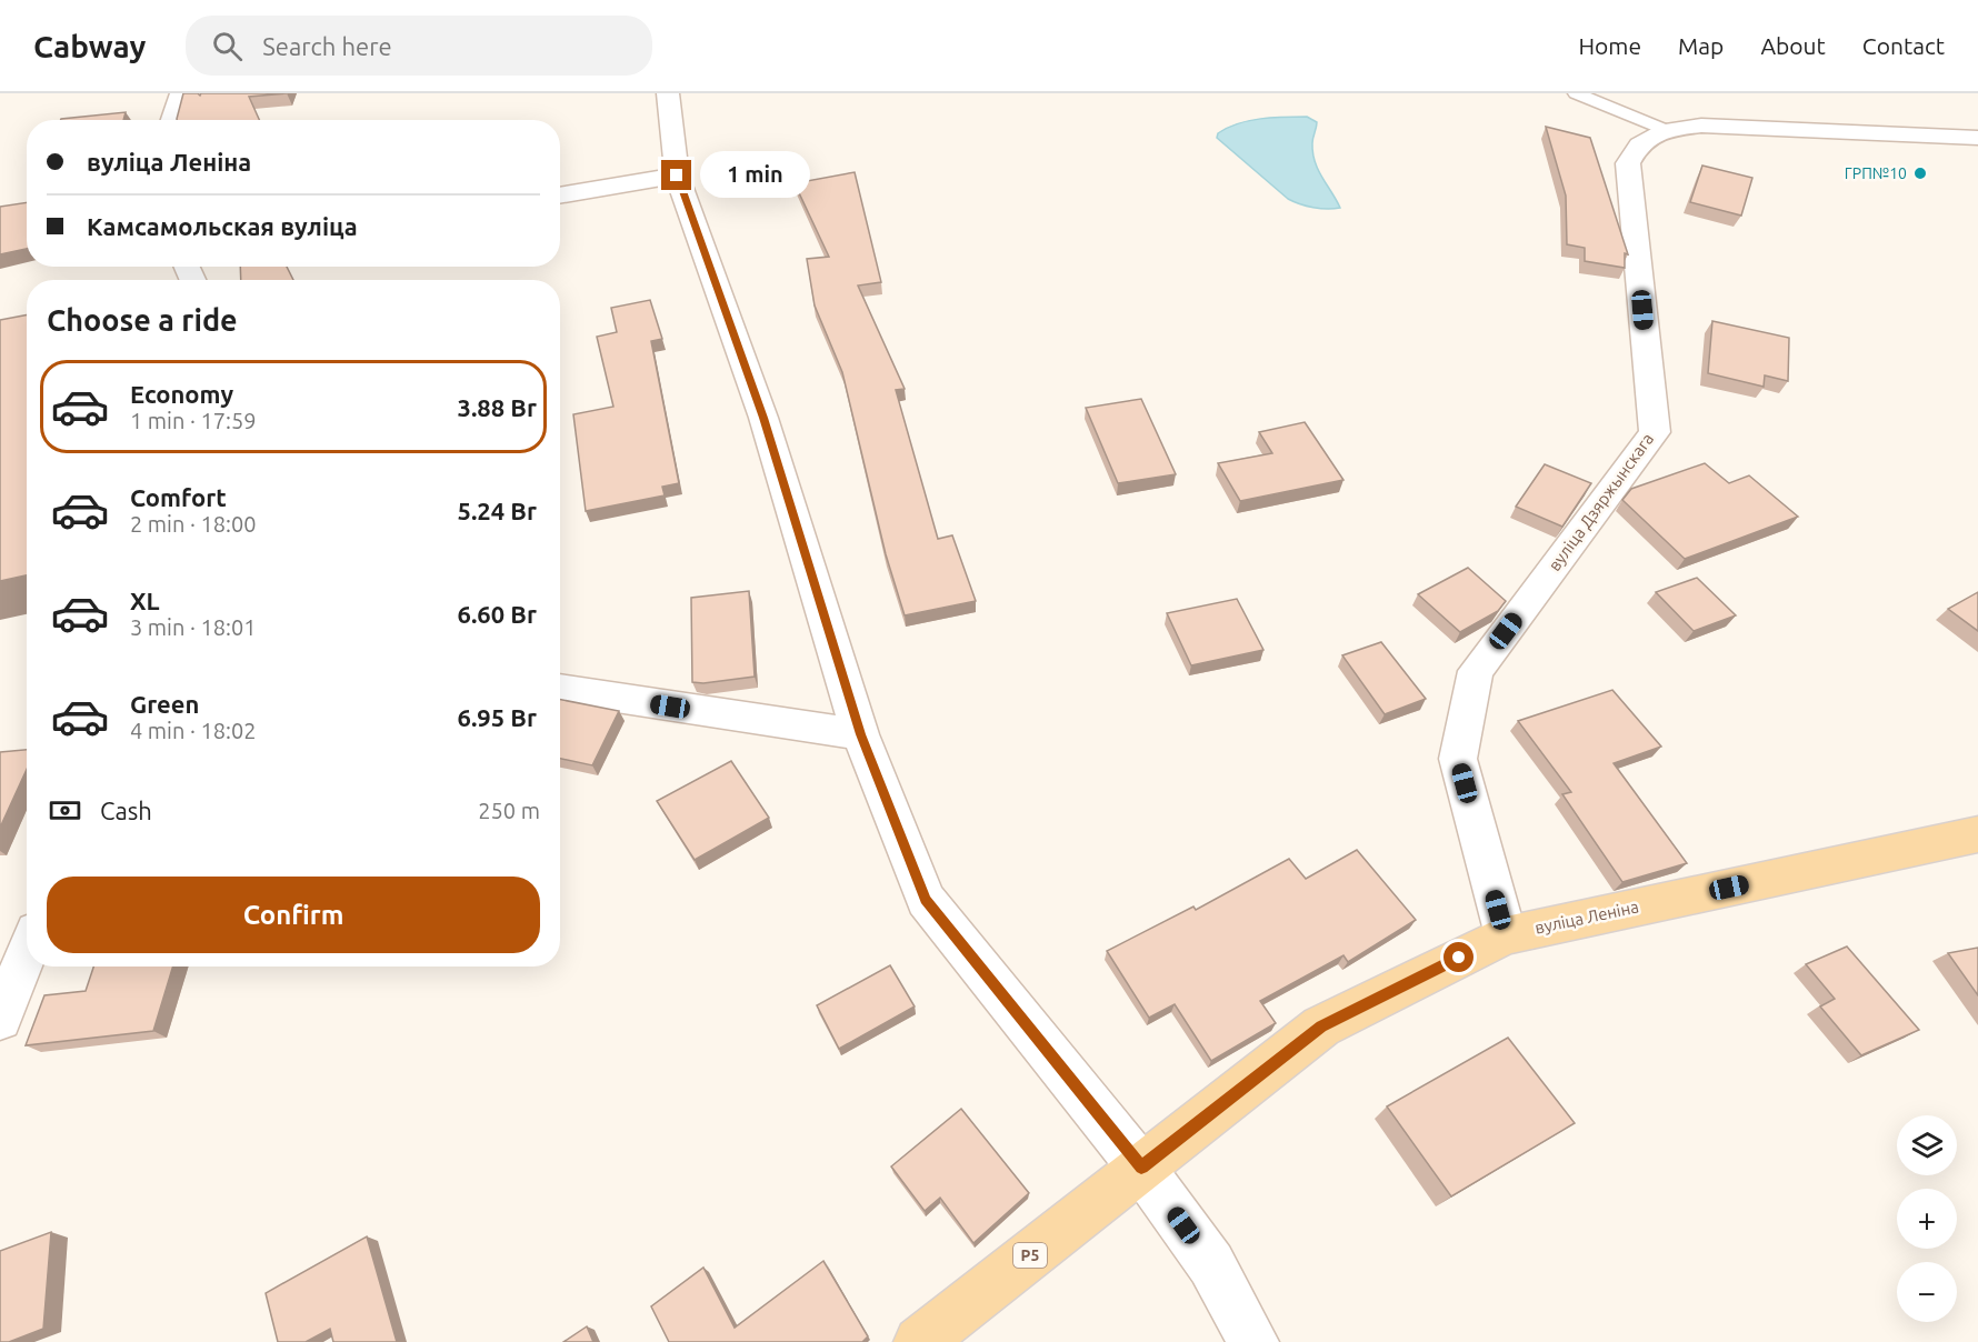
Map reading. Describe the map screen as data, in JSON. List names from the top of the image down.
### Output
{
  "streets": {
    "main road": ["вуліца Леніна", "Р5"],
    "street": ["вуліца Дзяржынскага"]
  },
  "crossings": [
    ["вуліца Дзяржынскага", "вуліца Леніна"]
  ],
  "places": ["ГРП№10"],
  "page": {
    "header": "Cabway",
    "search": "Search here",
    "nav": [
      "Home",
      "Map",
      "About",
      "Contact"
    ],
    "banner": ["вуліца Леніна", "Камсамольская вуліца"],
    "bubble": "1 min",
    "heading": "Choose a ride",
    "list": [
      {
        "name": "Economy",
        "note": "1 min · 17:59",
        "value": "3.88 Br"
      },
      {
        "name": "Comfort",
        "note": "2 min · 18:00",
        "value": "5.24 Br"
      },
      {
        "name": "XL",
        "note": "3 min · 18:01",
        "value": "6.60 Br"
      },
      {
        "name": "Green",
        "note": "4 min · 18:02",
        "value": "6.95 Br"
      }
    ],
    "pay": ["Cash", "250 m"],
    "buttons": "Confirm",
    "map_buttons": ["+", "−"]
  }
}
